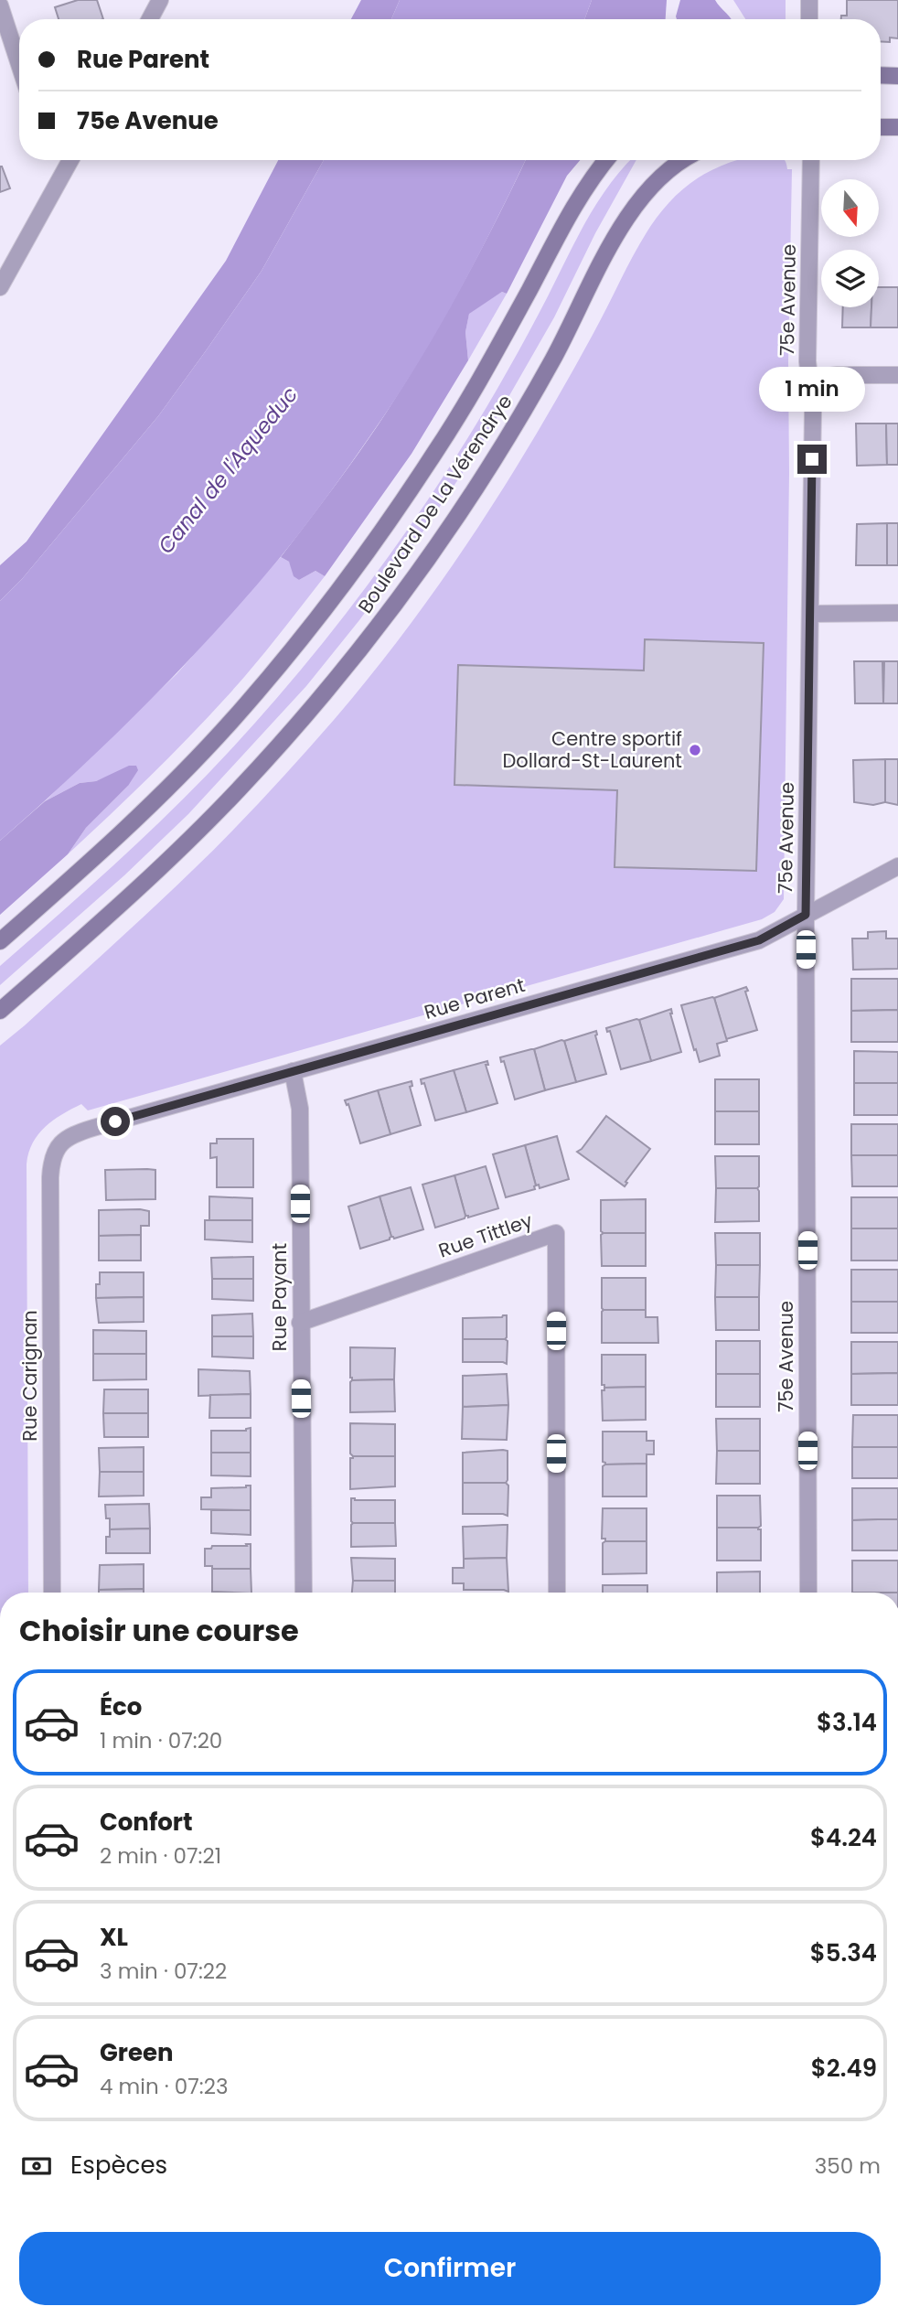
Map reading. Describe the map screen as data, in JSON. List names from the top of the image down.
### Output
{
  "streets": {
    "main road": ["Boulevard De La Vérendrye"],
    "street": [
      "75e Avenue",
      "Rue Parent",
      "Rue Tittley",
      "Rue Payant",
      "Rue Carignan"
    ]
  },
  "crossings": [
    ["75e Avenue", "Rue Parent"],
    ["Rue Parent", "Rue Payant"],
    ["Rue Parent", "Rue Carignan"],
    ["Rue Tittley", "Rue Payant"]
  ],
  "water": ["Canal de l'Aqueduc"],
  "places": ["Centre sportif Dollard-St-Laurent"],
  "north": "bottom",
  "page": {
    "banner": ["Rue Parent", "75e Avenue"],
    "bubble": "1 min",
    "heading": "Choisir une course",
    "list": [
      {
        "name": "Éco",
        "note": "1 min · 07:20",
        "value": "$3.14"
      },
      {
        "name": "Confort",
        "note": "2 min · 07:21",
        "value": "$4.24"
      },
      {
        "name": "XL",
        "note": "3 min · 07:22",
        "value": "$5.34"
      },
      {
        "name": "Green",
        "note": "4 min · 07:23",
        "value": "$2.49"
      }
    ],
    "pay": ["Espèces", "350 m"],
    "buttons": "Confirmer"
  }
}
